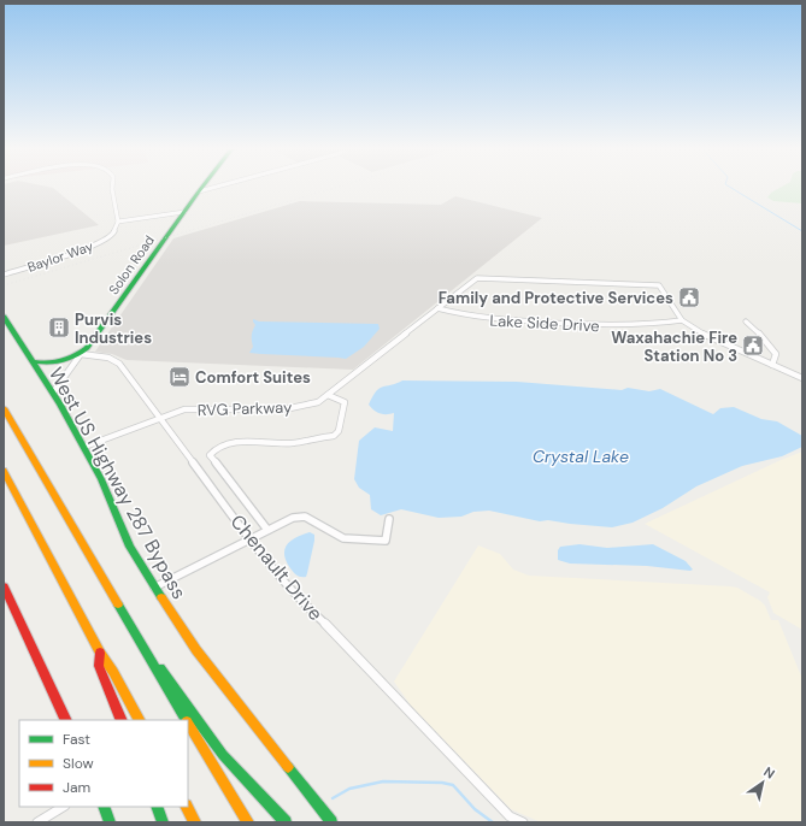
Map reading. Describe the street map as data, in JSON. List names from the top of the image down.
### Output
{
  "streets": {
    "main road": ["Solon Road", "West US Highway 287 Bypass"],
    "street": [
      "Baylor Way",
      "Lake Side Drive",
      "RVG Parkway",
      "Chenault Drive"
    ]
  },
  "crossings": [
    ["Solon Road", "Chenault Drive"],
    ["Lake Side Drive", "RVG Parkway"],
    ["RVG Parkway", "West US Highway 287 Bypass"],
    ["RVG Parkway", "Chenault Drive"]
  ],
  "water": ["Crystal Lake"],
  "places": {
    "public building": ["Family and Protective Services", "Waxahachie Fire Station No 3"],
    "building": ["Purvis Industries"],
    "hotel": ["Comfort Suites"]
  },
  "legend": ["Fast", "Slow", "Jam"],
  "north": "top right"
}
